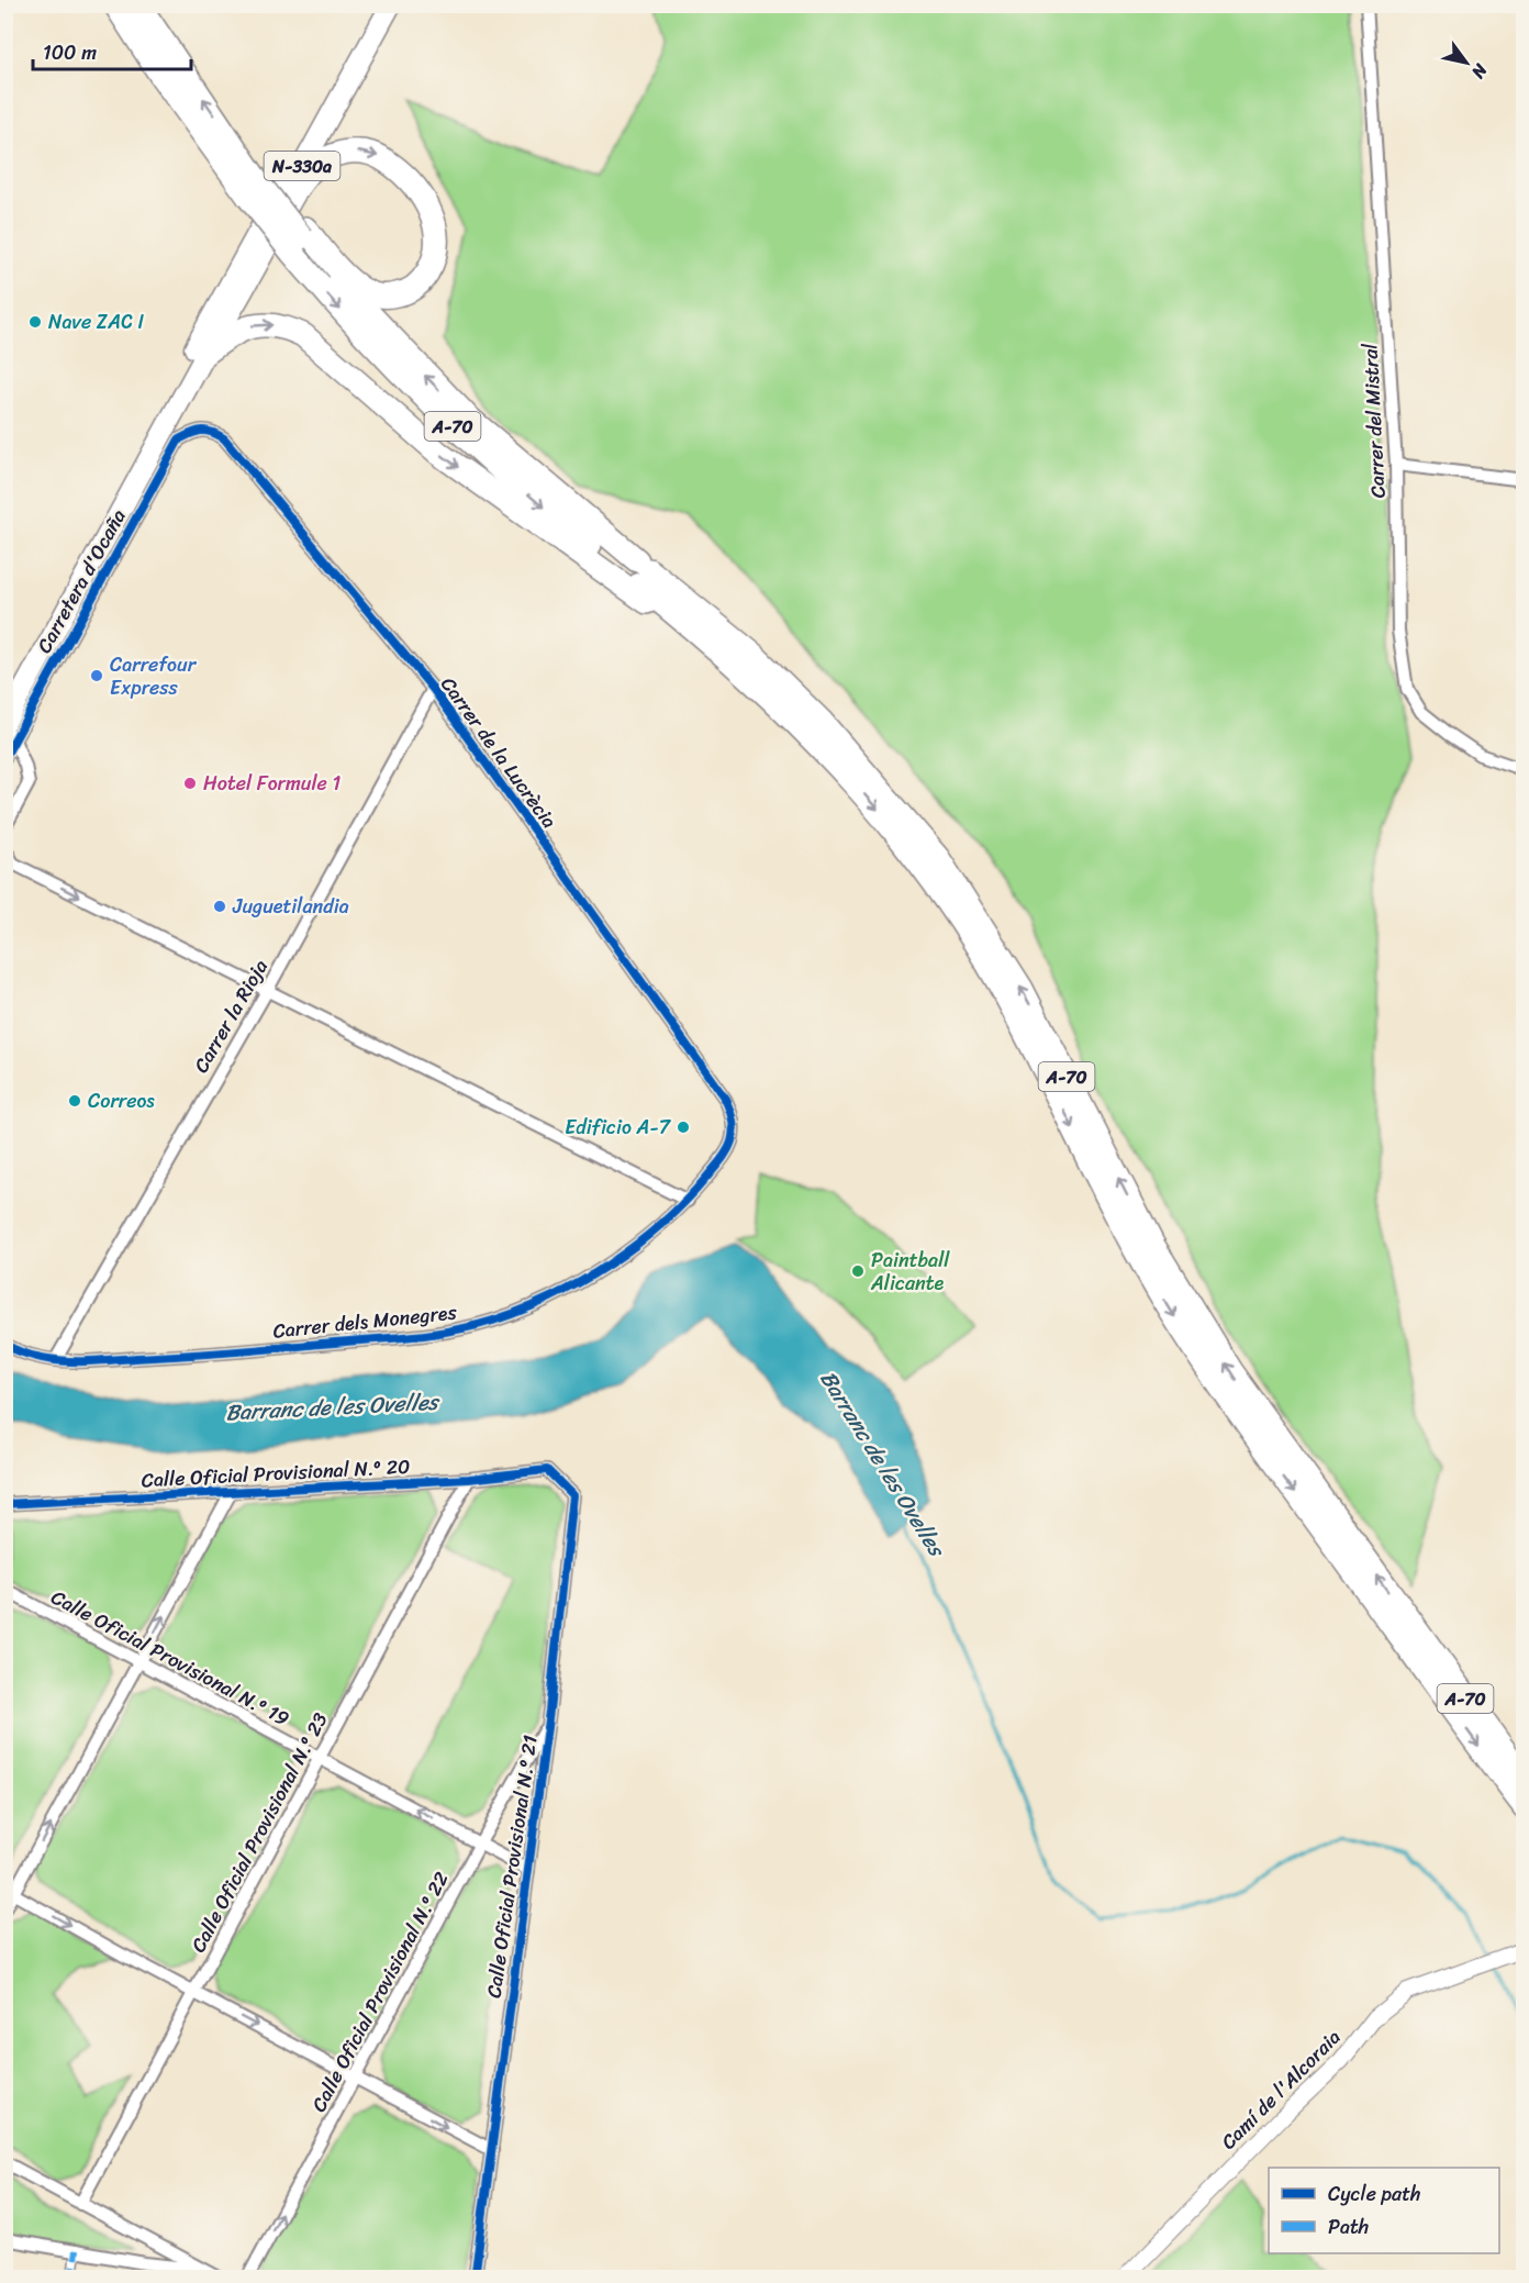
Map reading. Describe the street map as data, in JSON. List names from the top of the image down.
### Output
{
  "streets": {
    "highway": ["A-70"],
    "main road": ["N-330a", "Carretera d'Ocaña"],
    "street": [
      "Carrer del Mistral",
      "Carrer de la Lucrècia",
      "Carrer la Rioja",
      "Carrer dels Monegres",
      "Calle Oficial Provisional N.º 20",
      "Calle Oficial Provisional N.º 19",
      "Calle Oficial Provisional N.º 23",
      "Calle Oficial Provisional N.º 21",
      "Calle Oficial Provisional N.º 22",
      "Camí de l'Alcoraia"
    ]
  },
  "crossings": [
    ["Carretera d'Ocaña", "Carrer de la Lucrècia"],
    ["Carrer de la Lucrècia", "Carrer la Rioja"],
    ["Carrer de la Lucrècia", "Carrer dels Monegres"],
    ["Carrer la Rioja", "Carrer dels Monegres"],
    ["Calle Oficial Provisional N.º 20", "Calle Oficial Provisional N.º 23"],
    ["Calle Oficial Provisional N.º 20", "Calle Oficial Provisional N.º 21"],
    ["Calle Oficial Provisional N.º 19", "Calle Oficial Provisional N.º 23"],
    ["Calle Oficial Provisional N.º 19", "Calle Oficial Provisional N.º 21"],
    ["Calle Oficial Provisional N.º 19", "Calle Oficial Provisional N.º 22"],
    ["Calle Oficial Provisional N.º 21", "Calle Oficial Provisional N.º 22"]
  ],
  "one_way": ["Calle Oficial Provisional N.º 22"],
  "water": ["Barranc de les Ovelles"],
  "places": [
    "Nave ZAC I",
    "Carrefour Express",
    "Hotel Formule 1",
    "Juguetilandia",
    "Correos",
    "Edificio A-7",
    "Paintball Alicante"
  ],
  "legend": ["Cycle path", "Path"],
  "scale_bar": "100 m",
  "north": "bottom right"
}
